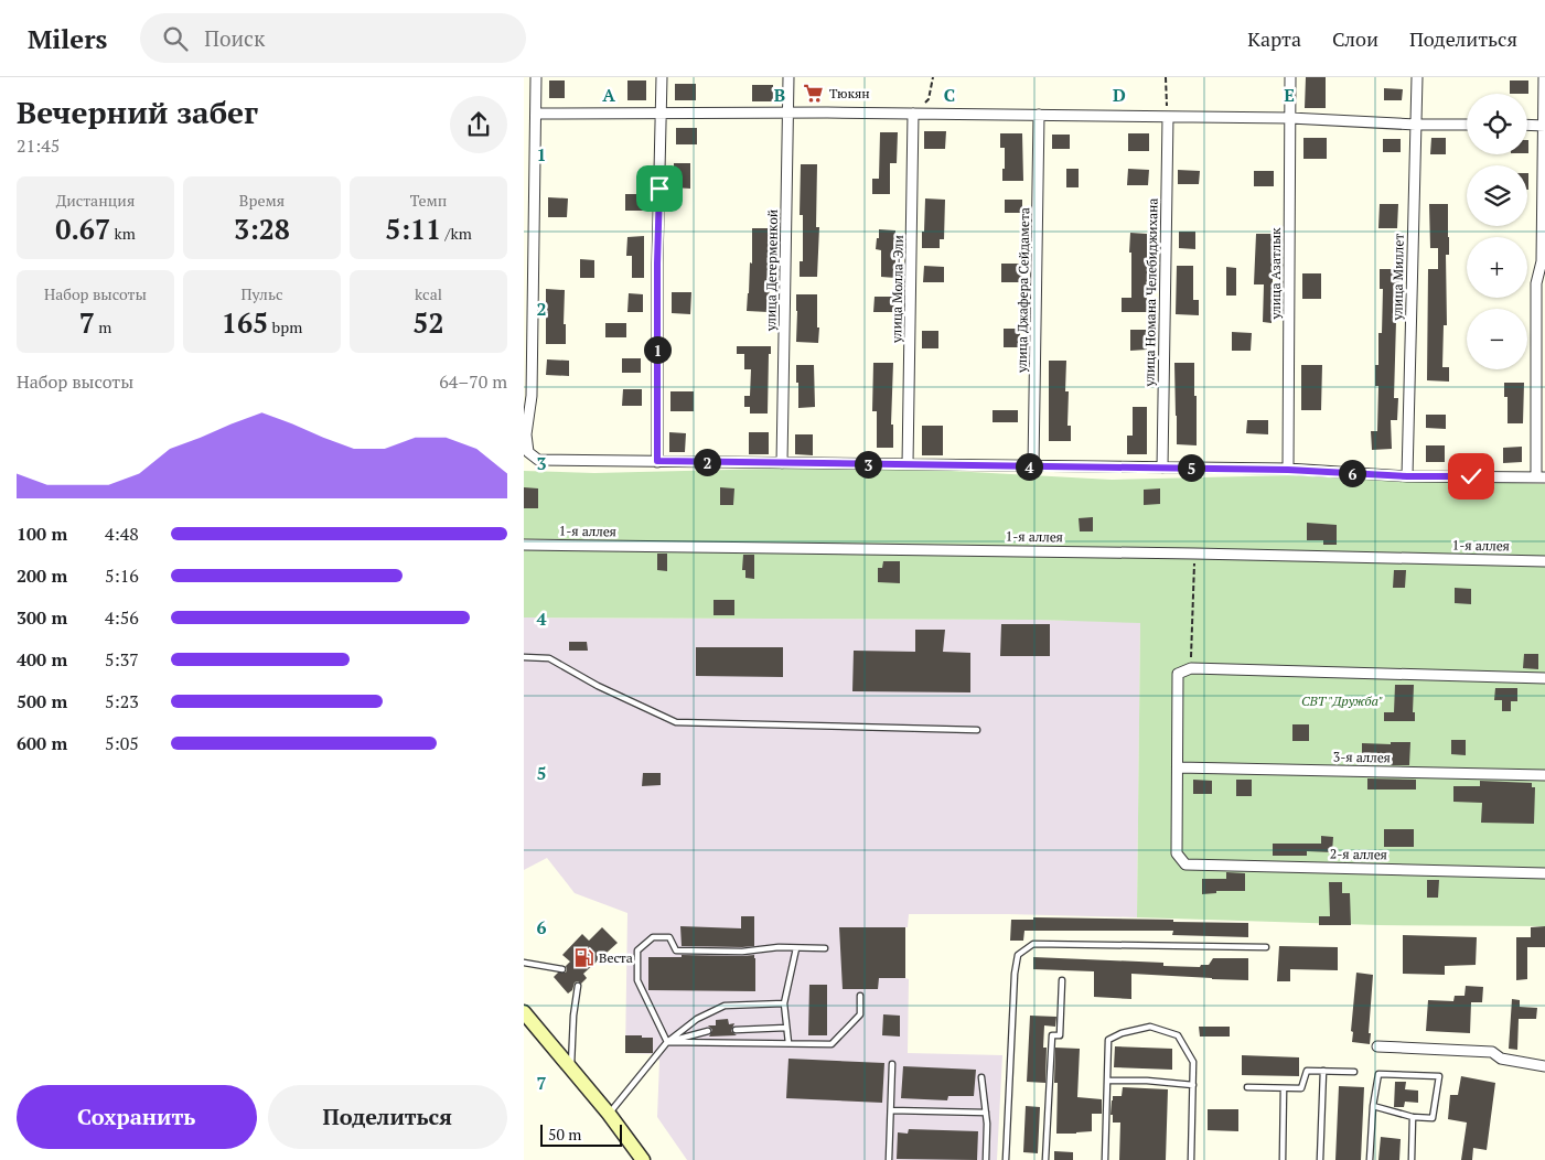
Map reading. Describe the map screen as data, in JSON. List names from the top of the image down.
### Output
{
  "streets": {
    "street": [
      "улица Дегерменкой",
      "улица Азатлык",
      "улица Миллет",
      "улица Молла-Эли",
      "улица Джафера Сейдамета",
      "улица Номана Челебиджихана",
      "1-я аллея",
      "3-я аллея",
      "2-я аллея"
    ]
  },
  "crossings": [
    ["3-я аллея", "2-я аллея"]
  ],
  "parks": ["СВТ \"Дружба\""],
  "places": {
    "supermarket": ["Тюкян"],
    "fuel station": ["Веста"]
  },
  "scale_bar": "50 m",
  "page": {
    "header": "Milers",
    "search": "Поиск",
    "nav": ["Карта", "Слои", "Поделиться"],
    "heading": ["Вечерний забег", "21:45"],
    "map_buttons": ["+", "−"],
    "stats": [
      ["Дистанция", "0.67 km"],
      ["Время", "3:28"],
      ["Темп", "5:11 /km"],
      ["Набор высоты", "7 m"],
      ["Пульс", "165 bpm"],
      ["kcal", "52"]
    ],
    "pins": [
      "1",
      "2",
      "3",
      "4",
      "5",
      "6"
    ],
    "chart": ["Набор высоты", "64–70 m"],
    "list": [
      {
        "name": "100 m",
        "note": "4:48"
      },
      {
        "name": "200 m",
        "note": "5:16"
      },
      {
        "name": "300 m",
        "note": "4:56"
      },
      {
        "name": "400 m",
        "note": "5:37"
      },
      {
        "name": "500 m",
        "note": "5:23"
      },
      {
        "name": "600 m",
        "note": "5:05"
      }
    ],
    "buttons": ["Сохранить", "Поделиться"],
    "scale": "50 m"
  },
  "grid": {
    "columns": [
      "A",
      "B",
      "C",
      "D",
      "E"
    ],
    "rows": [
      "1",
      "2",
      "3",
      "4",
      "5",
      "6",
      "7"
    ]
  }
}
